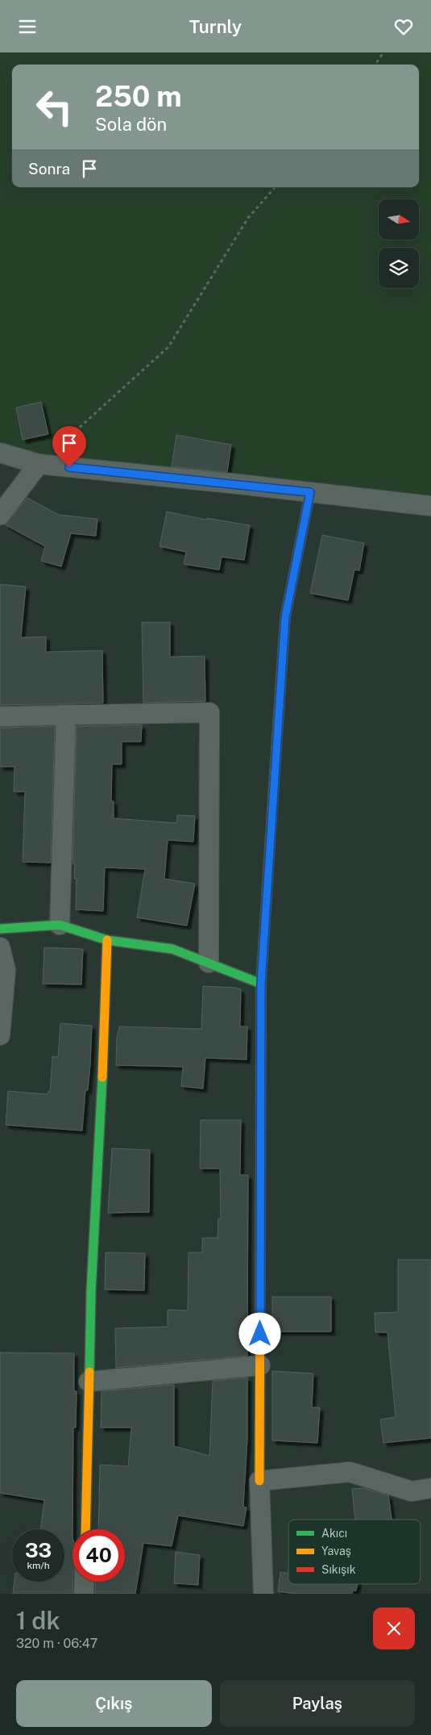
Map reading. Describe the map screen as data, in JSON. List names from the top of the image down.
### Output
{
  "legend": ["Akıcı", "Yavaş", "Sıkışık"],
  "north": "right",
  "page": {
    "header": "Turnly",
    "turn": ["250 m", "Sola dön"],
    "then": "Sonra",
    "speed": "33 km/h",
    "limit": "40",
    "heading": ["1 dk", "320 m · 06:47"],
    "buttons": ["Çıkış", "Paylaş"]
  }
}
